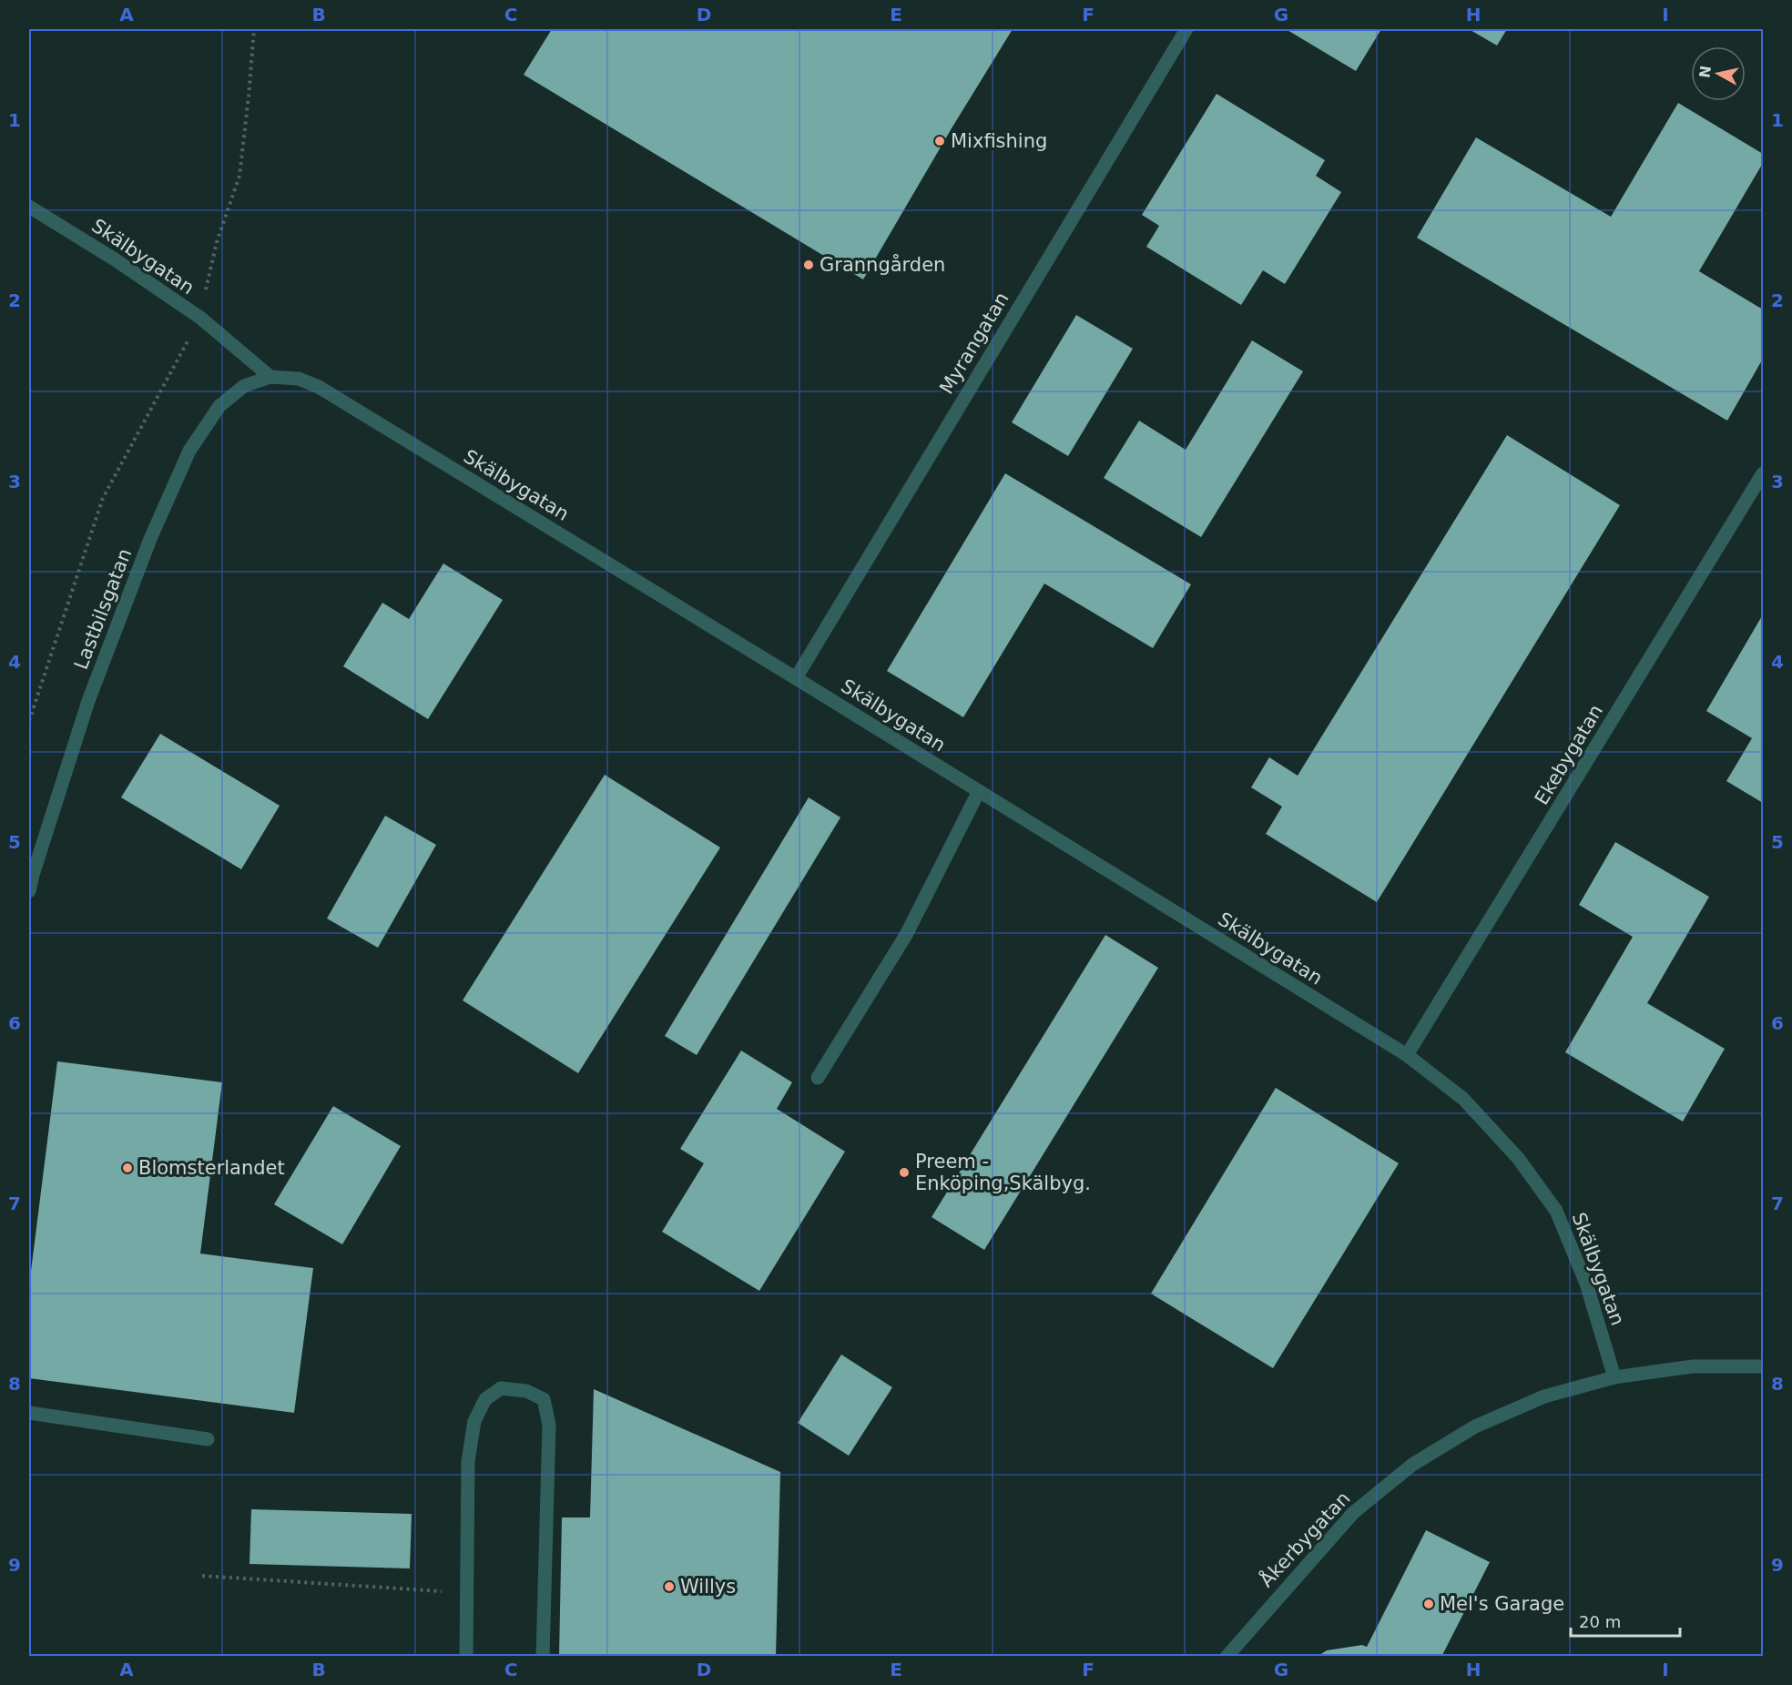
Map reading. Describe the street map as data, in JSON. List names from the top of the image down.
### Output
{
  "streets": {
    "street": [
      "Skälbygatan",
      "Myrangatan",
      "Lastbilsgatan",
      "Ekebygatan",
      "Åkerbygatan"
    ]
  },
  "crossings": [
    ["Skälbygatan", "Myrangatan"],
    ["Skälbygatan", "Lastbilsgatan"],
    ["Skälbygatan", "Ekebygatan"],
    ["Skälbygatan", "Åkerbygatan"]
  ],
  "places": [
    "Mixfishing",
    "Granngården",
    "Blomsterlandet",
    "Preem - Enköping,Skälbyg.",
    "Willys",
    "Mel's Garage"
  ],
  "scale_bar": "20 m",
  "north": "left",
  "grid": {
    "columns": [
      "A",
      "B",
      "C",
      "D",
      "E",
      "F",
      "G",
      "H",
      "I"
    ],
    "rows": [
      "1",
      "2",
      "3",
      "4",
      "5",
      "6",
      "7",
      "8",
      "9"
    ]
  }
}
